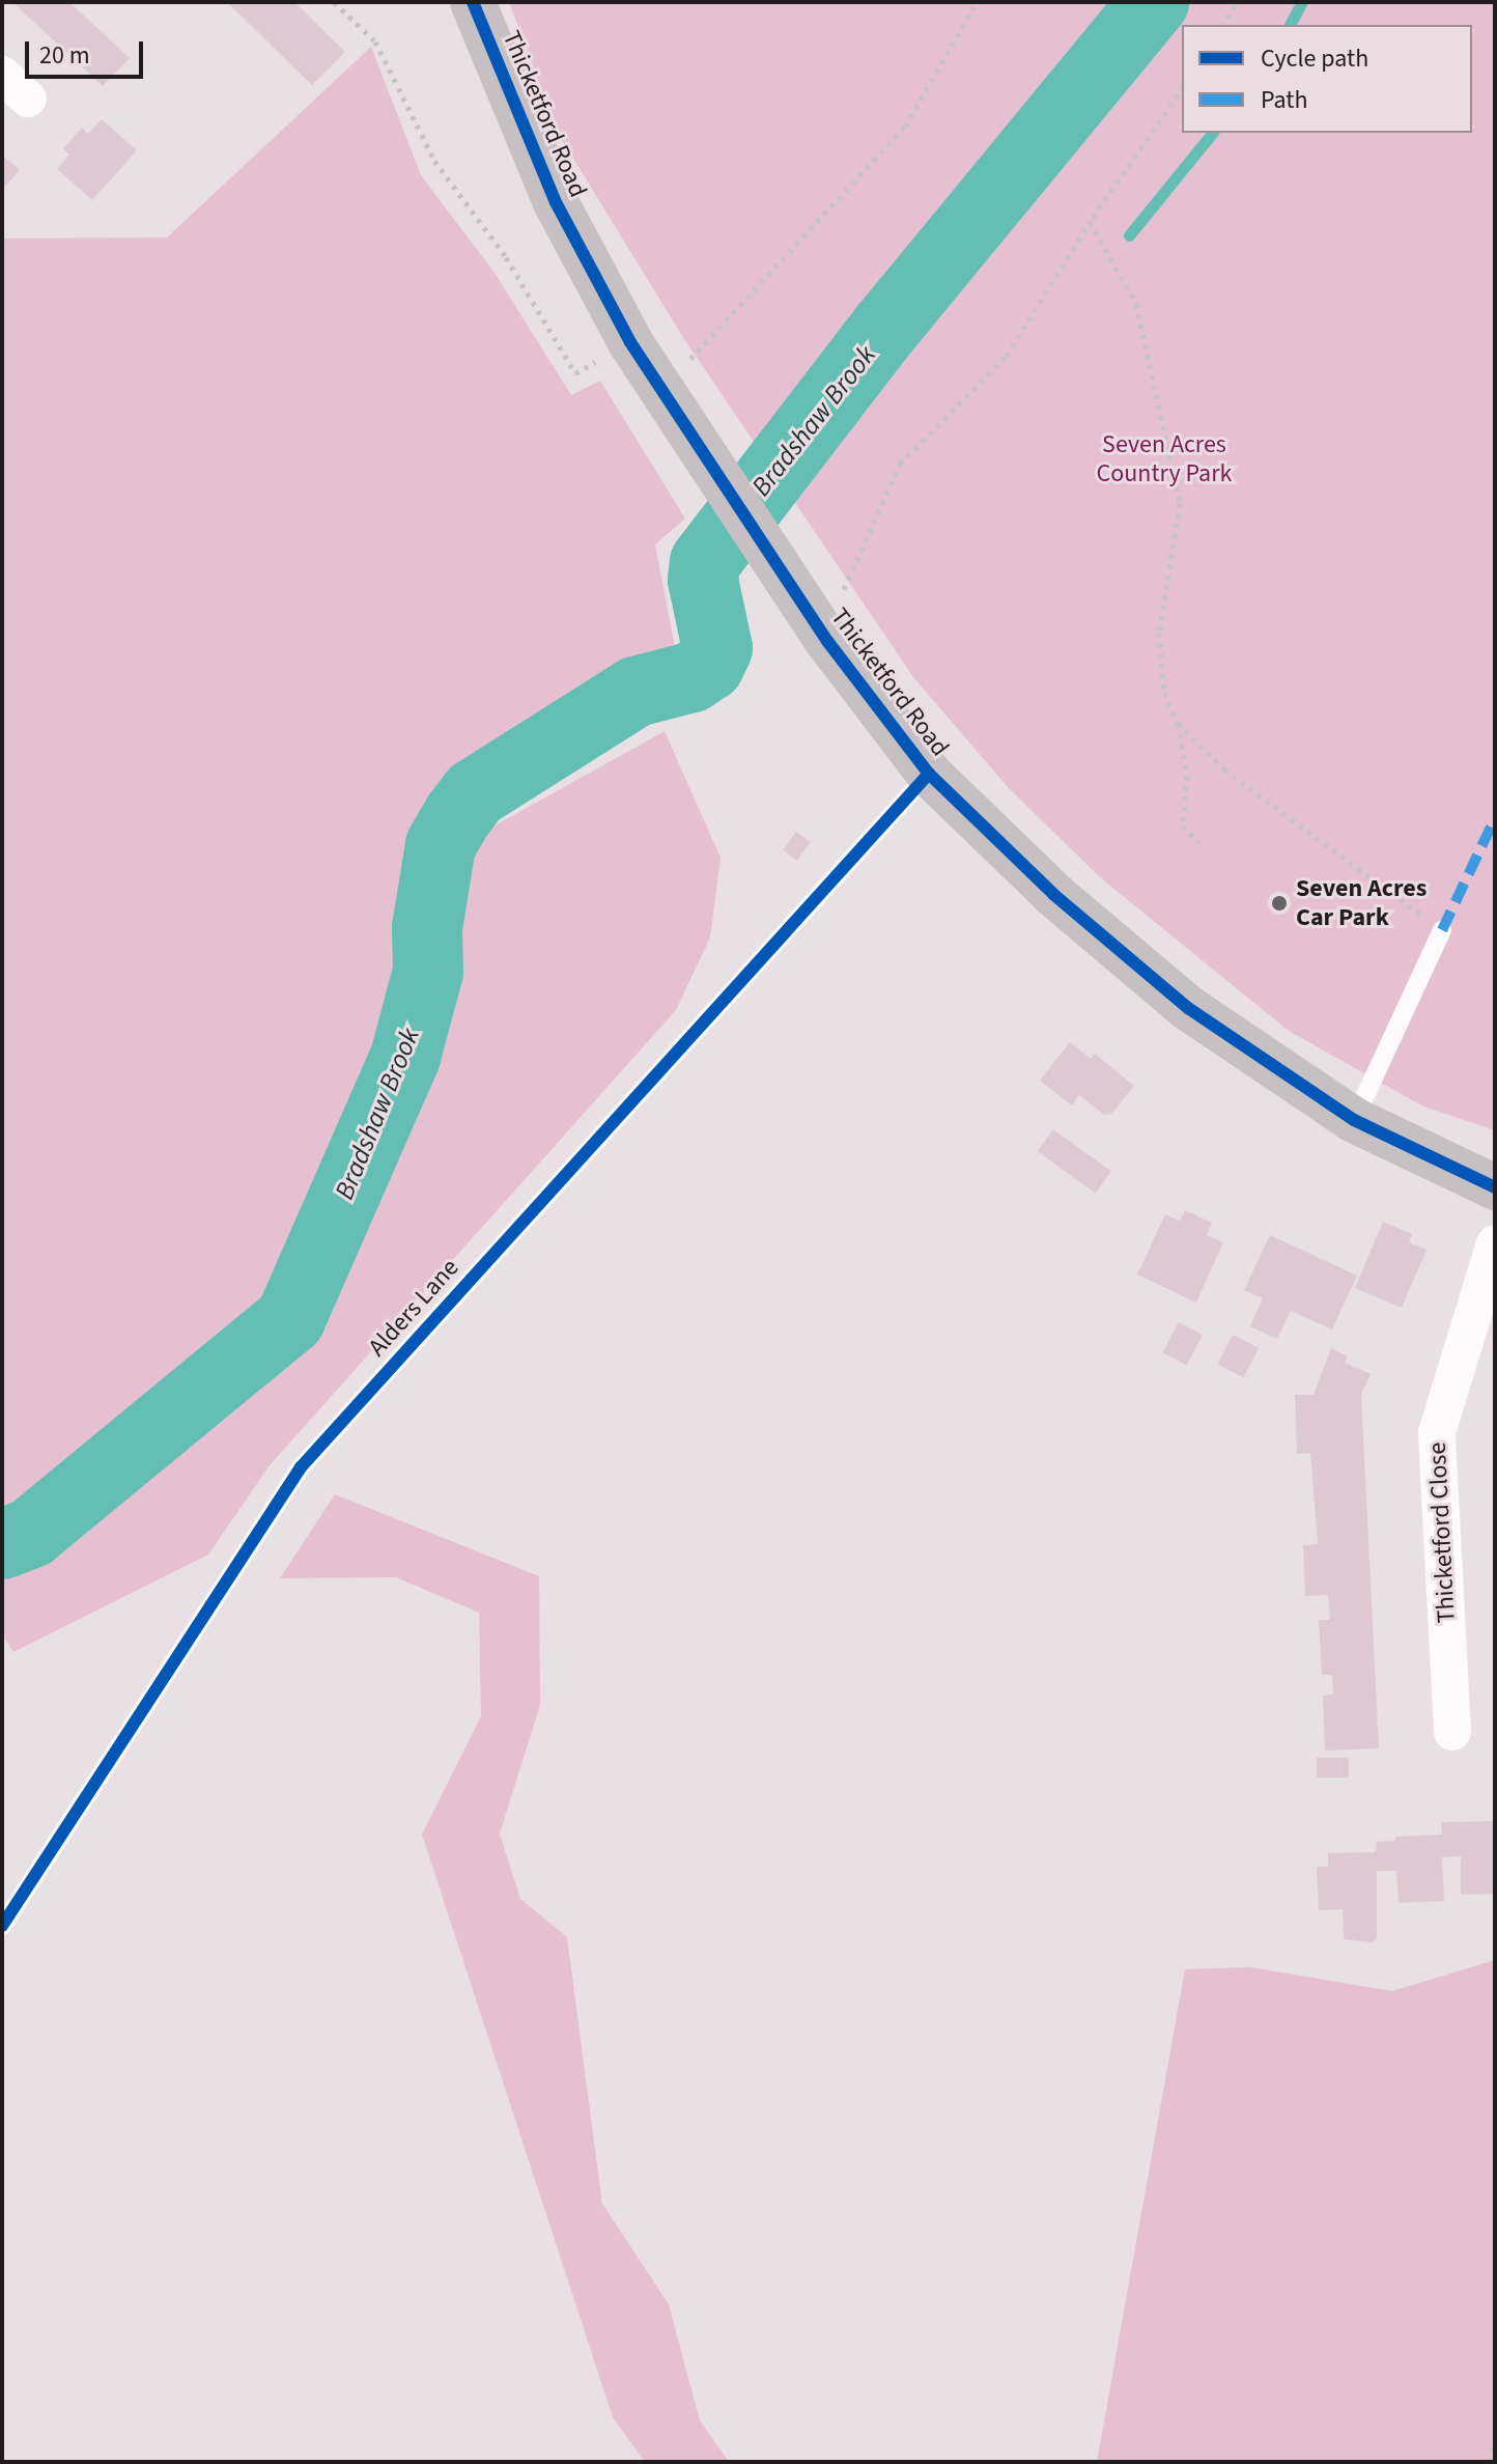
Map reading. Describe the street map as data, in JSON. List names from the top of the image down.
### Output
{
  "streets": {
    "street": ["Thicketford Road", "Thicketford Close"],
    "lane": ["Alders Lane"]
  },
  "crossings": [
    ["Thicketford Road", "Alders Lane"]
  ],
  "water": ["Bradshaw Brook"],
  "parks": ["Seven Acres Country Park"],
  "places": ["Seven Acres Car Park"],
  "legend": ["Cycle path", "Path"],
  "scale_bar": "20 m"
}
